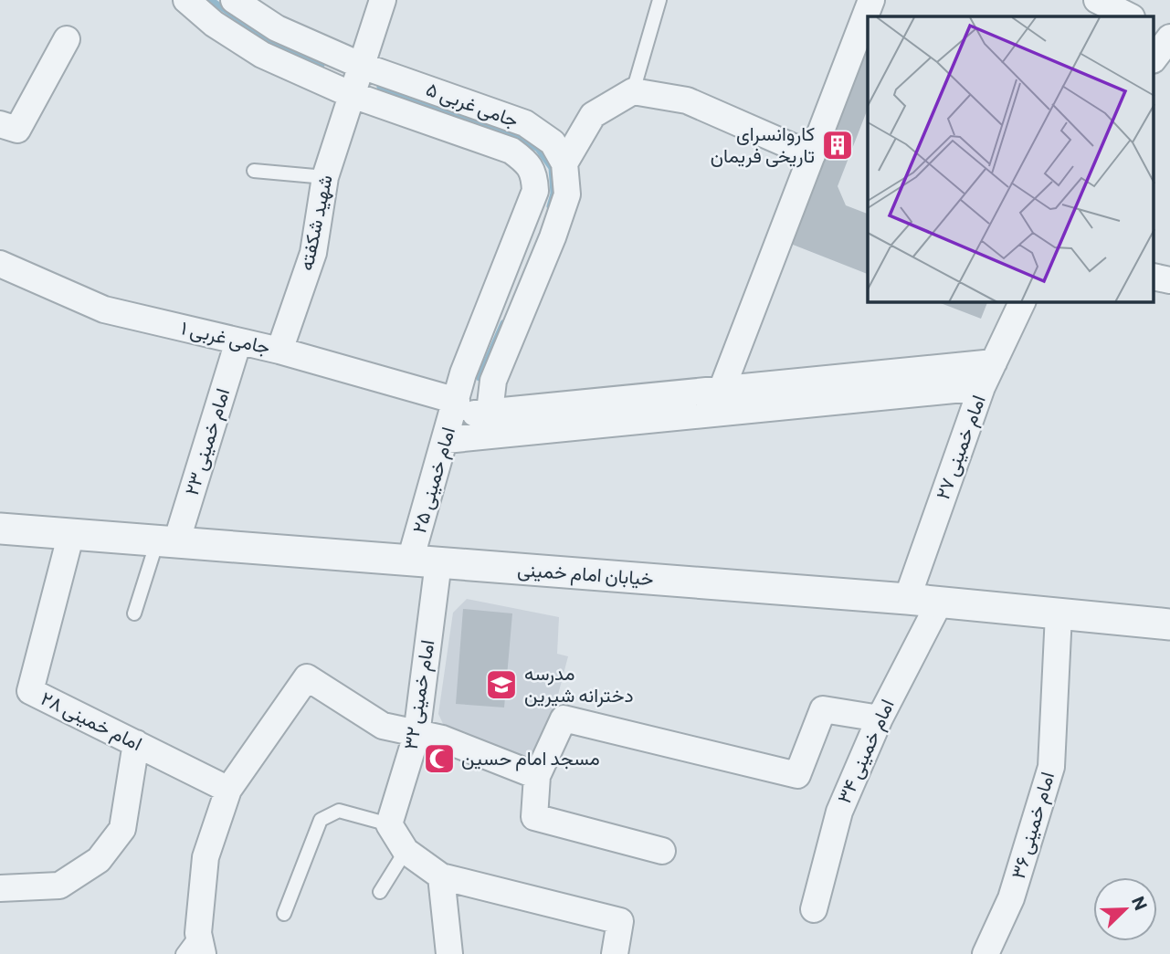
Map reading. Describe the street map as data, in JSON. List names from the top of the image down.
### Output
{
  "streets": {
    "street": [
      "جامی غربی ۵",
      "شهید شکفته",
      "جامی غربی ۱",
      "امام خمینی ۲۳",
      "امام خمینی ۲۷",
      "امام خمینی ۲۵",
      "خیابان امام خمینی",
      "امام خمینی ۳۲",
      "امام خمینی ۲۸",
      "امام خمینی ۳۴",
      "امام خمینی ۳۶"
    ]
  },
  "crossings": [
    ["جامی غربی ۵", "شهید شکفته"],
    ["جامی غربی ۵", "جامی غربی ۱"],
    ["جامی غربی ۵", "امام خمینی ۲۵"],
    ["شهید شکفته", "جامی غربی ۱"],
    ["جامی غربی ۱", "امام خمینی ۲۳"],
    ["جامی غربی ۱", "امام خمینی ۲۵"],
    ["امام خمینی ۲۳", "خیابان امام خمینی"],
    ["امام خمینی ۲۷", "خیابان امام خمینی"],
    ["امام خمینی ۲۵", "خیابان امام خمینی"],
    ["امام خمینی ۲۵", "امام خمینی ۳۲"],
    ["خیابان امام خمینی", "امام خمینی ۳۲"],
    ["خیابان امام خمینی", "امام خمینی ۲۸"],
    ["خیابان امام خمینی", "امام خمینی ۳۴"],
    ["خیابان امام خمینی", "امام خمینی ۳۶"]
  ],
  "places": {
    "building": ["کاروانسرای تاریخی فریمان"],
    "school or university": ["مدرسه دخترانه شیرین"],
    "mosque": ["مسجد امام حسین"]
  },
  "north": "top right"
}
